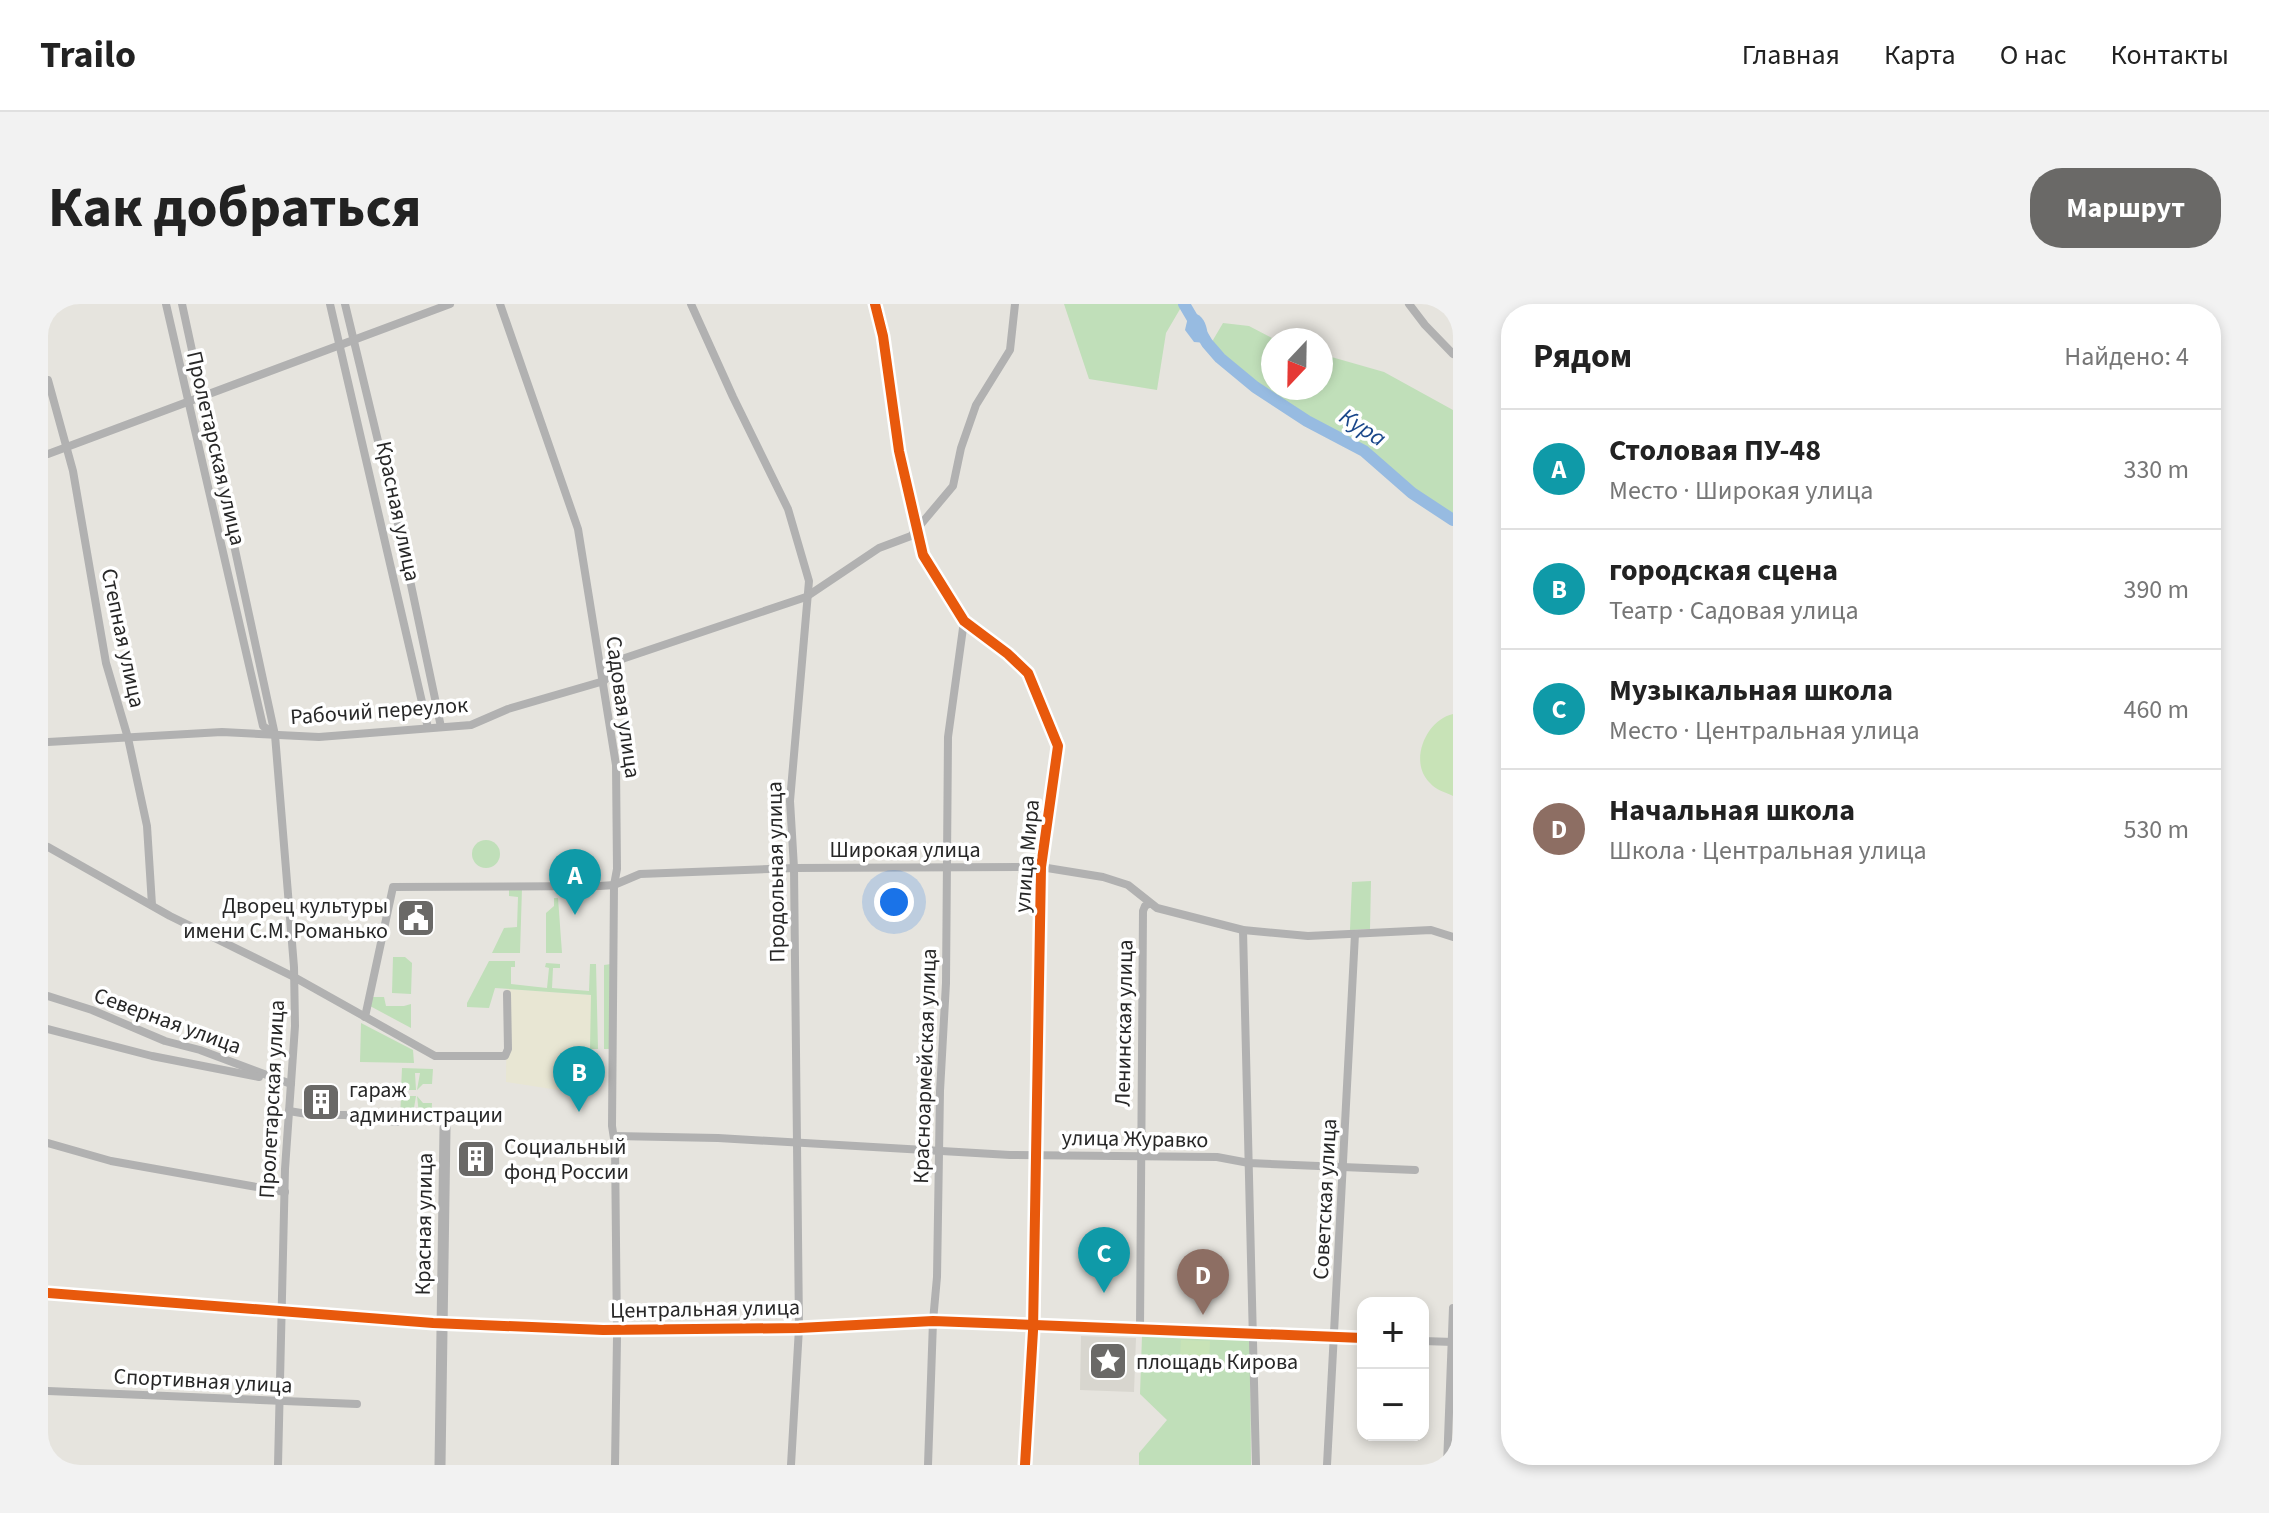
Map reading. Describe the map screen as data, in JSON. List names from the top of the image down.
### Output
{
  "streets": {
    "street": [
      "Пролетарская улица",
      "Красная улица",
      "Степная улица",
      "Садовая улица",
      "Рабочий переулок",
      "Широкая улица",
      "улица Мира",
      "Продольная улица",
      "Северная улица",
      "Ленинская улица",
      "Красноармейская улица",
      "улица Журавко",
      "Советская улица",
      "Центральная улица",
      "Спортивная улица"
    ]
  },
  "crossings": [
    ["Пролетарская улица", "Рабочий переулок"],
    ["Пролетарская улица", "Северная улица"],
    ["Пролетарская улица", "Центральная улица"],
    ["Пролетарская улица", "Спортивная улица"],
    ["Красная улица", "Рабочий переулок"],
    ["Красная улица", "Центральная улица"],
    ["Степная улица", "Рабочий переулок"],
    ["Садовая улица", "Рабочий переулок"],
    ["Садовая улица", "Широкая улица"],
    ["Садовая улица", "улица Журавко"],
    ["Садовая улица", "Центральная улица"],
    ["Рабочий переулок", "улица Мира"],
    ["Рабочий переулок", "Продольная улица"],
    ["Широкая улица", "улица Мира"],
    ["Широкая улица", "Продольная улица"],
    ["Широкая улица", "Ленинская улица"],
    ["Широкая улица", "Красноармейская улица"],
    ["Широкая улица", "Советская улица"],
    ["улица Мира", "Красноармейская улица"],
    ["улица Мира", "улица Журавко"],
    ["улица Мира", "Центральная улица"],
    ["Продольная улица", "улица Журавко"],
    ["Продольная улица", "Центральная улица"],
    ["Ленинская улица", "улица Журавко"],
    ["Ленинская улица", "Центральная улица"],
    ["Красноармейская улица", "улица Журавко"],
    ["Красноармейская улица", "Центральная улица"],
    ["улица Журавко", "Советская улица"],
    ["Советская улица", "Центральная улица"]
  ],
  "water": ["Кура"],
  "places": {
    "public building": ["Дворец культуры имени С.М. Романько"],
    "building": ["гараж администрации", "Социальный фонд России"],
    "place": ["площадь Кирова"]
  },
  "north": "bottom",
  "page": {
    "header": "Trailo",
    "nav": [
      "Главная",
      "Карта",
      "О нас",
      "Контакты"
    ],
    "buttons": "Маршрут",
    "title": "Как добраться",
    "heading": ["Рядом", "Найдено: 4"],
    "list": [
      {
        "mark": "A",
        "name": "Столовая ПУ-48",
        "note": "Место · Широкая улица",
        "value": "330 m"
      },
      {
        "mark": "B",
        "name": "городская сцена",
        "note": "Театр · Садовая улица",
        "value": "390 m"
      },
      {
        "mark": "C",
        "name": "Музыкальная школа",
        "note": "Место · Центральная улица",
        "value": "460 m"
      },
      {
        "mark": "D",
        "name": "Начальная школа",
        "note": "Школа · Центральная улица",
        "value": "530 m"
      }
    ],
    "pins": [
      "A",
      "B",
      "C",
      "D"
    ],
    "map_buttons": ["+", "−"]
  }
}
